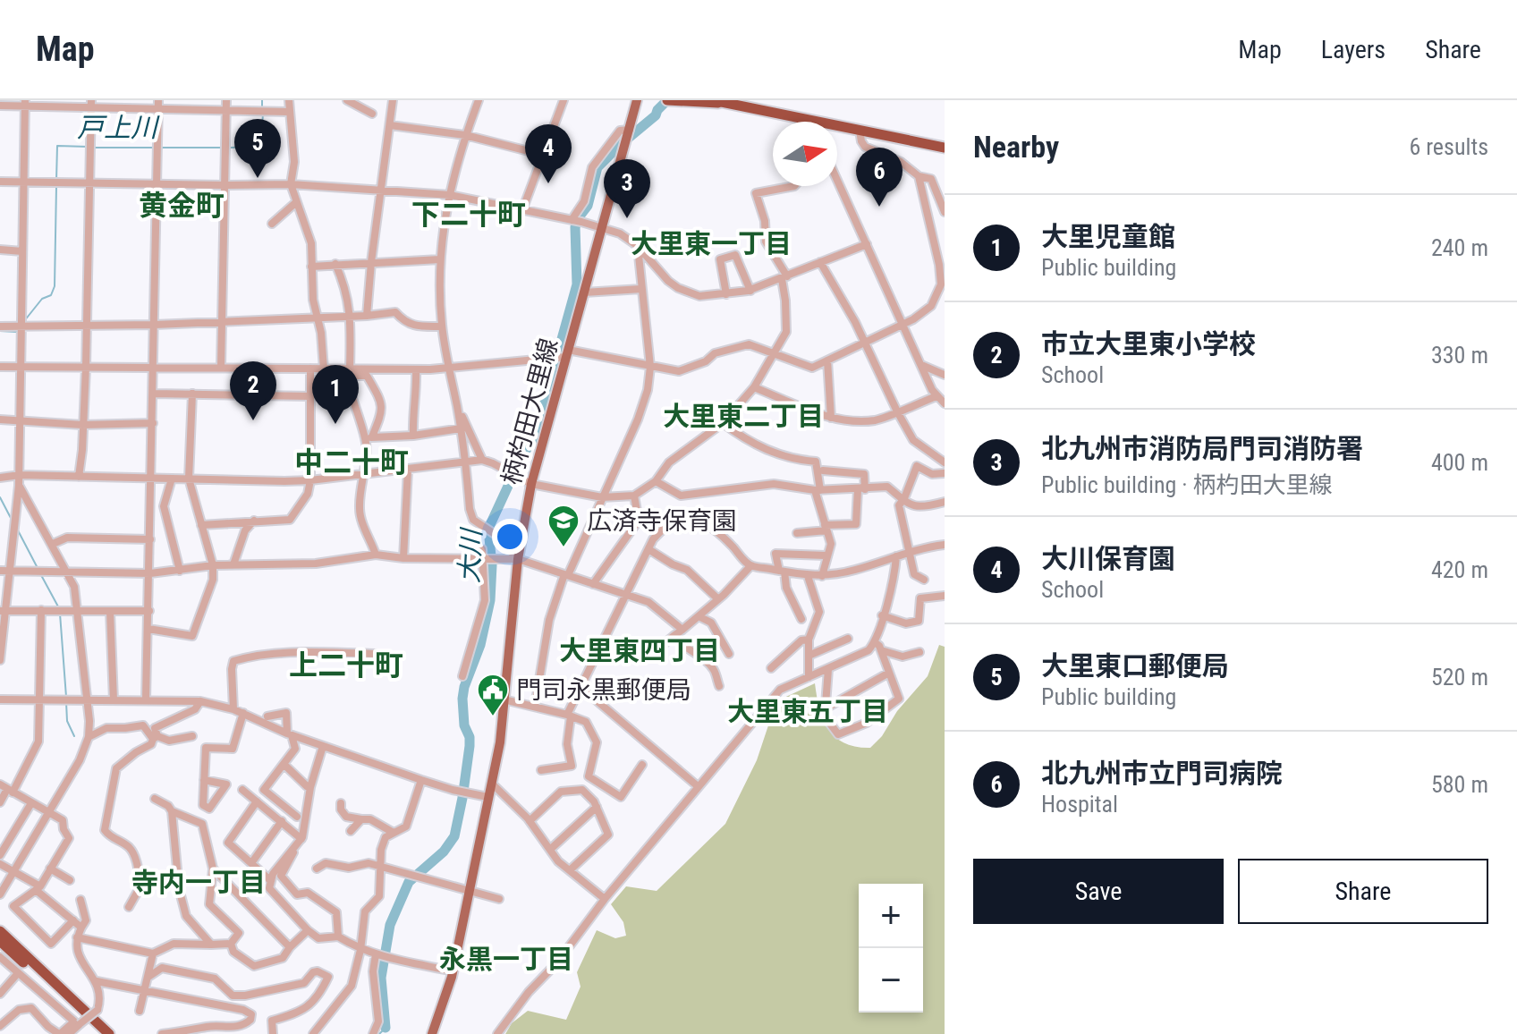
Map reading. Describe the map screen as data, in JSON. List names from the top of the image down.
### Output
{
  "streets": {
    "main road": ["柄杓田大里線"]
  },
  "districts": [
    "黄金町",
    "下二十町",
    "大里東一丁目",
    "大里東二丁目",
    "中二十町",
    "大里東四丁目",
    "上二十町",
    "大里東五丁目",
    "寺内一丁目",
    "永黒一丁目"
  ],
  "water": ["戸上川", "大川"],
  "places": {
    "school or university": ["広済寺保育園"],
    "public building": ["門司永黒郵便局"]
  },
  "north": "right",
  "page": {
    "header": "Map",
    "nav": ["Map", "Layers", "Share"],
    "heading": ["Nearby", "6 results"],
    "pins": [
      "5",
      "4",
      "6",
      "3",
      "2",
      "1"
    ],
    "list": [
      {
        "mark": "1",
        "name": "大里児童館",
        "note": "Public building",
        "value": "240 m"
      },
      {
        "mark": "2",
        "name": "市立大里東小学校",
        "note": "School",
        "value": "330 m"
      },
      {
        "mark": "3",
        "name": "北九州市消防局門司消防署",
        "note": "Public building · 柄杓田大里線",
        "value": "400 m"
      },
      {
        "mark": "4",
        "name": "大川保育園",
        "note": "School",
        "value": "420 m"
      },
      {
        "mark": "5",
        "name": "大里東口郵便局",
        "note": "Public building",
        "value": "520 m"
      },
      {
        "mark": "6",
        "name": "北九州市立門司病院",
        "note": "Hospital",
        "value": "580 m"
      }
    ],
    "buttons": ["Save", "Share"],
    "map_buttons": ["+", "−"]
  }
}
